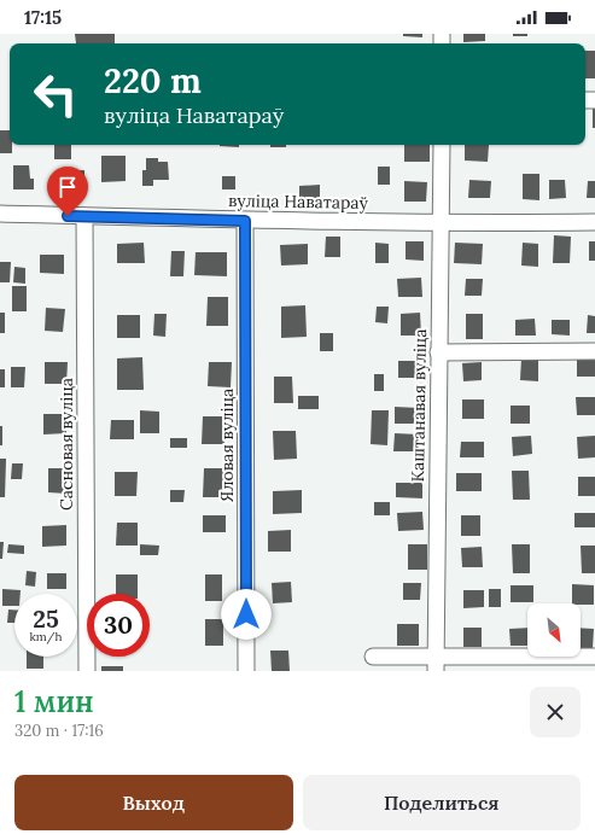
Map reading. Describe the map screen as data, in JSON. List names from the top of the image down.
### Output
{
  "streets": {
    "street": [
      "вуліца Наватараў",
      "Каштанавая вуліца",
      "Сасновая вуліца",
      "Яловая вуліца"
    ]
  },
  "crossings": [
    ["вуліца Наватараў", "Каштанавая вуліца"],
    ["вуліца Наватараў", "Сасновая вуліца"],
    ["вуліца Наватараў", "Яловая вуліца"]
  ],
  "north": "bottom right",
  "page": {
    "status": "17:15",
    "turn": ["220 m", "вуліца Наватараў"],
    "speed": "25 km/h",
    "limit": "30",
    "heading": ["1 мин", "320 m · 17:16"],
    "buttons": ["Выход", "Поделиться"]
  }
}
